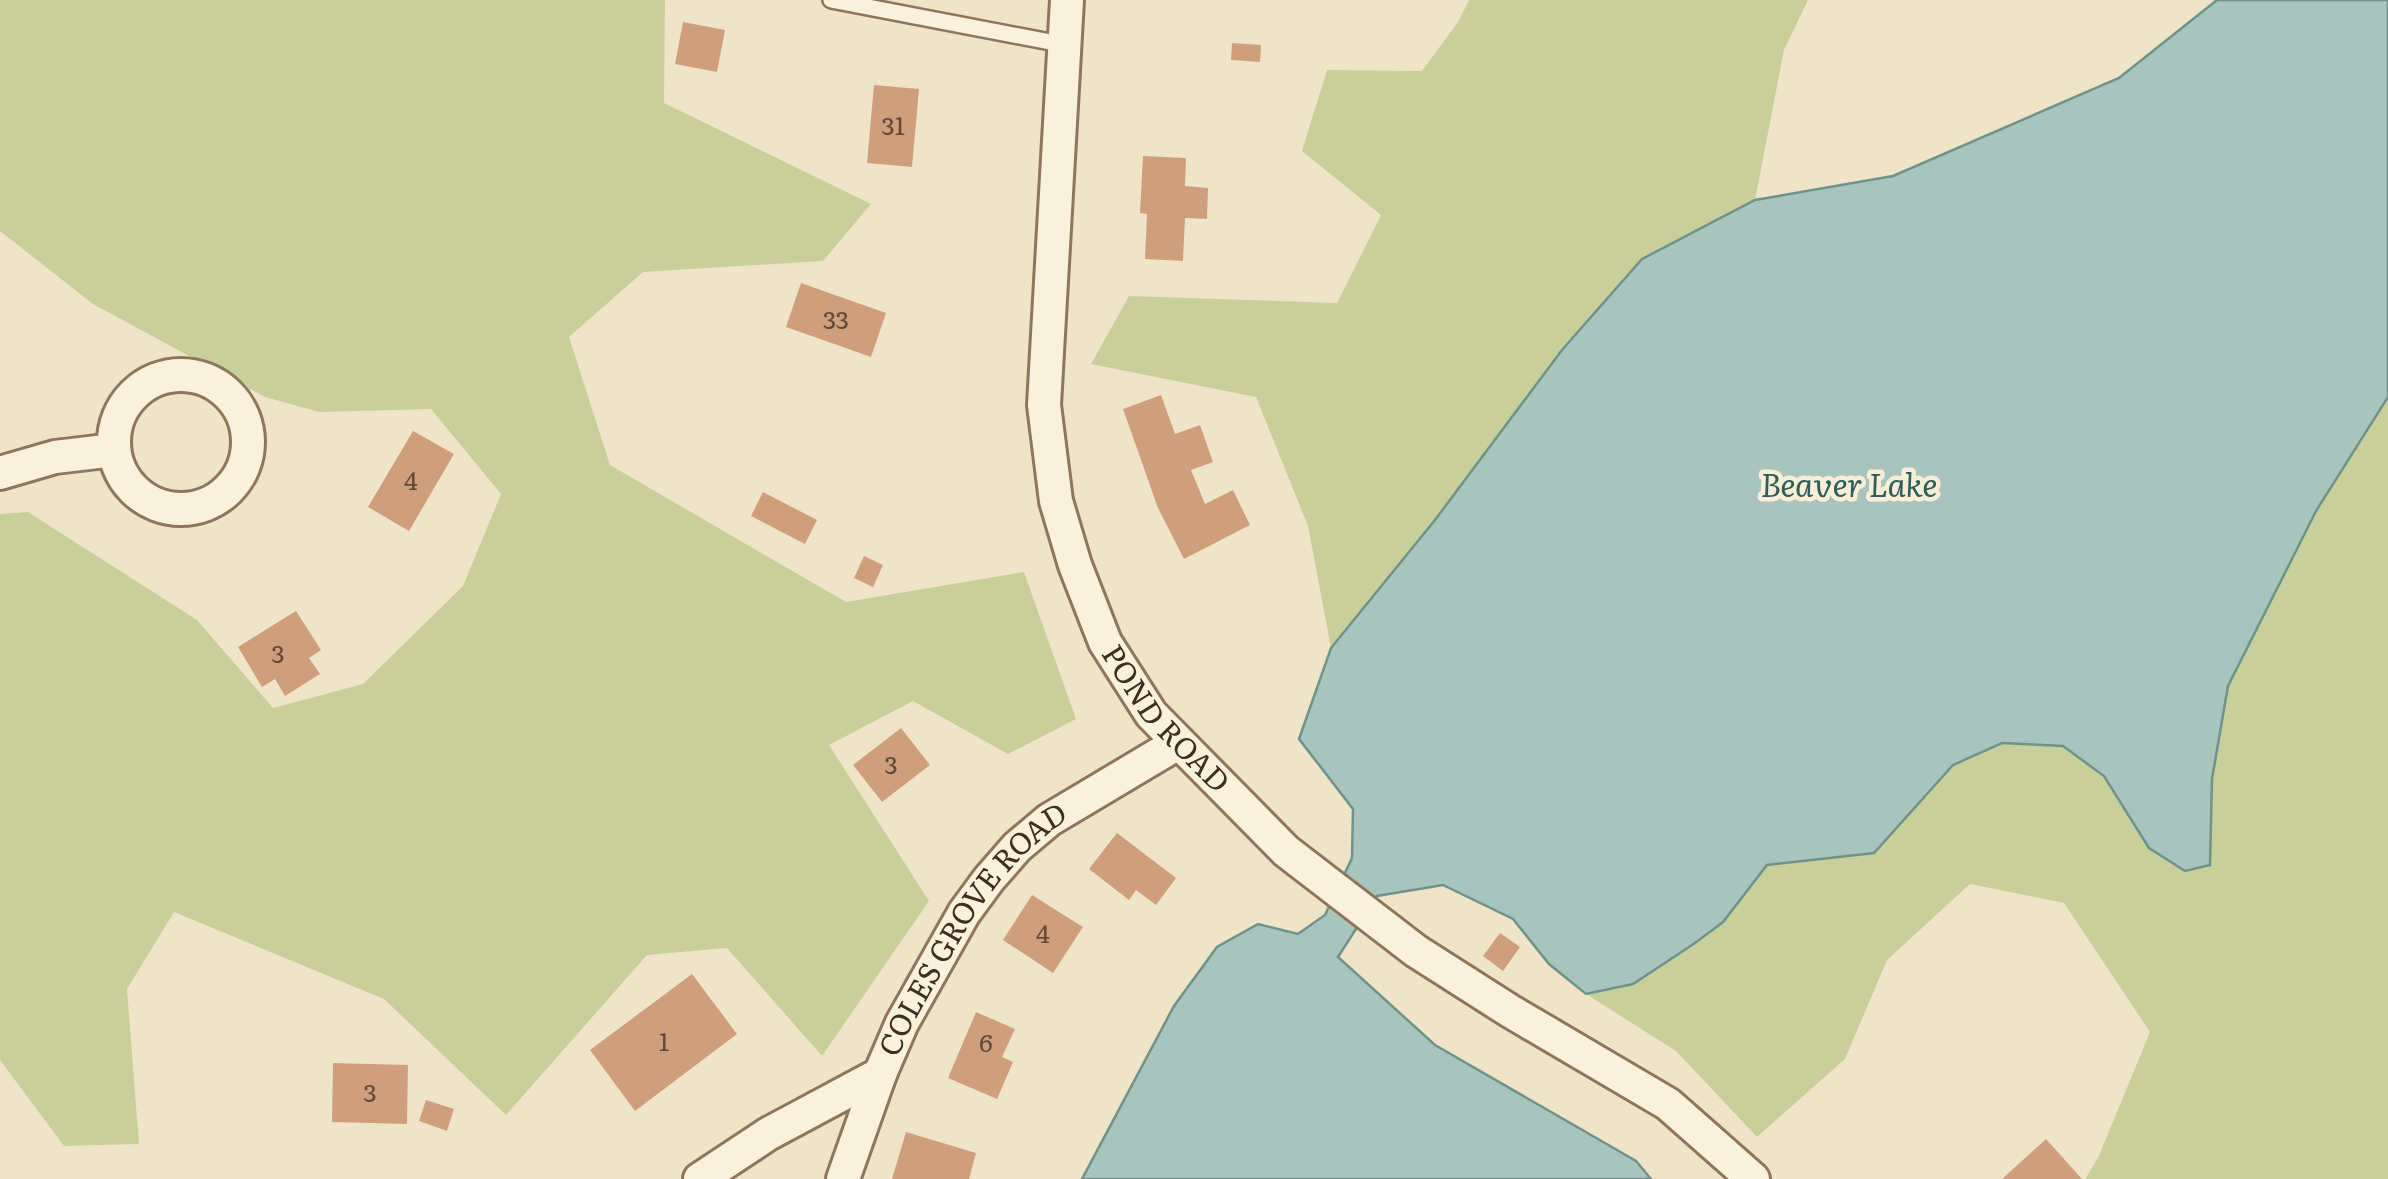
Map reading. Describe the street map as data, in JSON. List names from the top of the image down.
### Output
{
  "streets": {
    "street": ["POND ROAD", "COLES GROVE ROAD"]
  },
  "crossings": [
    ["POND ROAD", "COLES GROVE ROAD"]
  ],
  "water": ["Beaver Lake"],
  "house_numbers": [
    "31",
    "33",
    "4",
    "3",
    "3",
    "4",
    "1",
    "6",
    "3"
  ]
}
